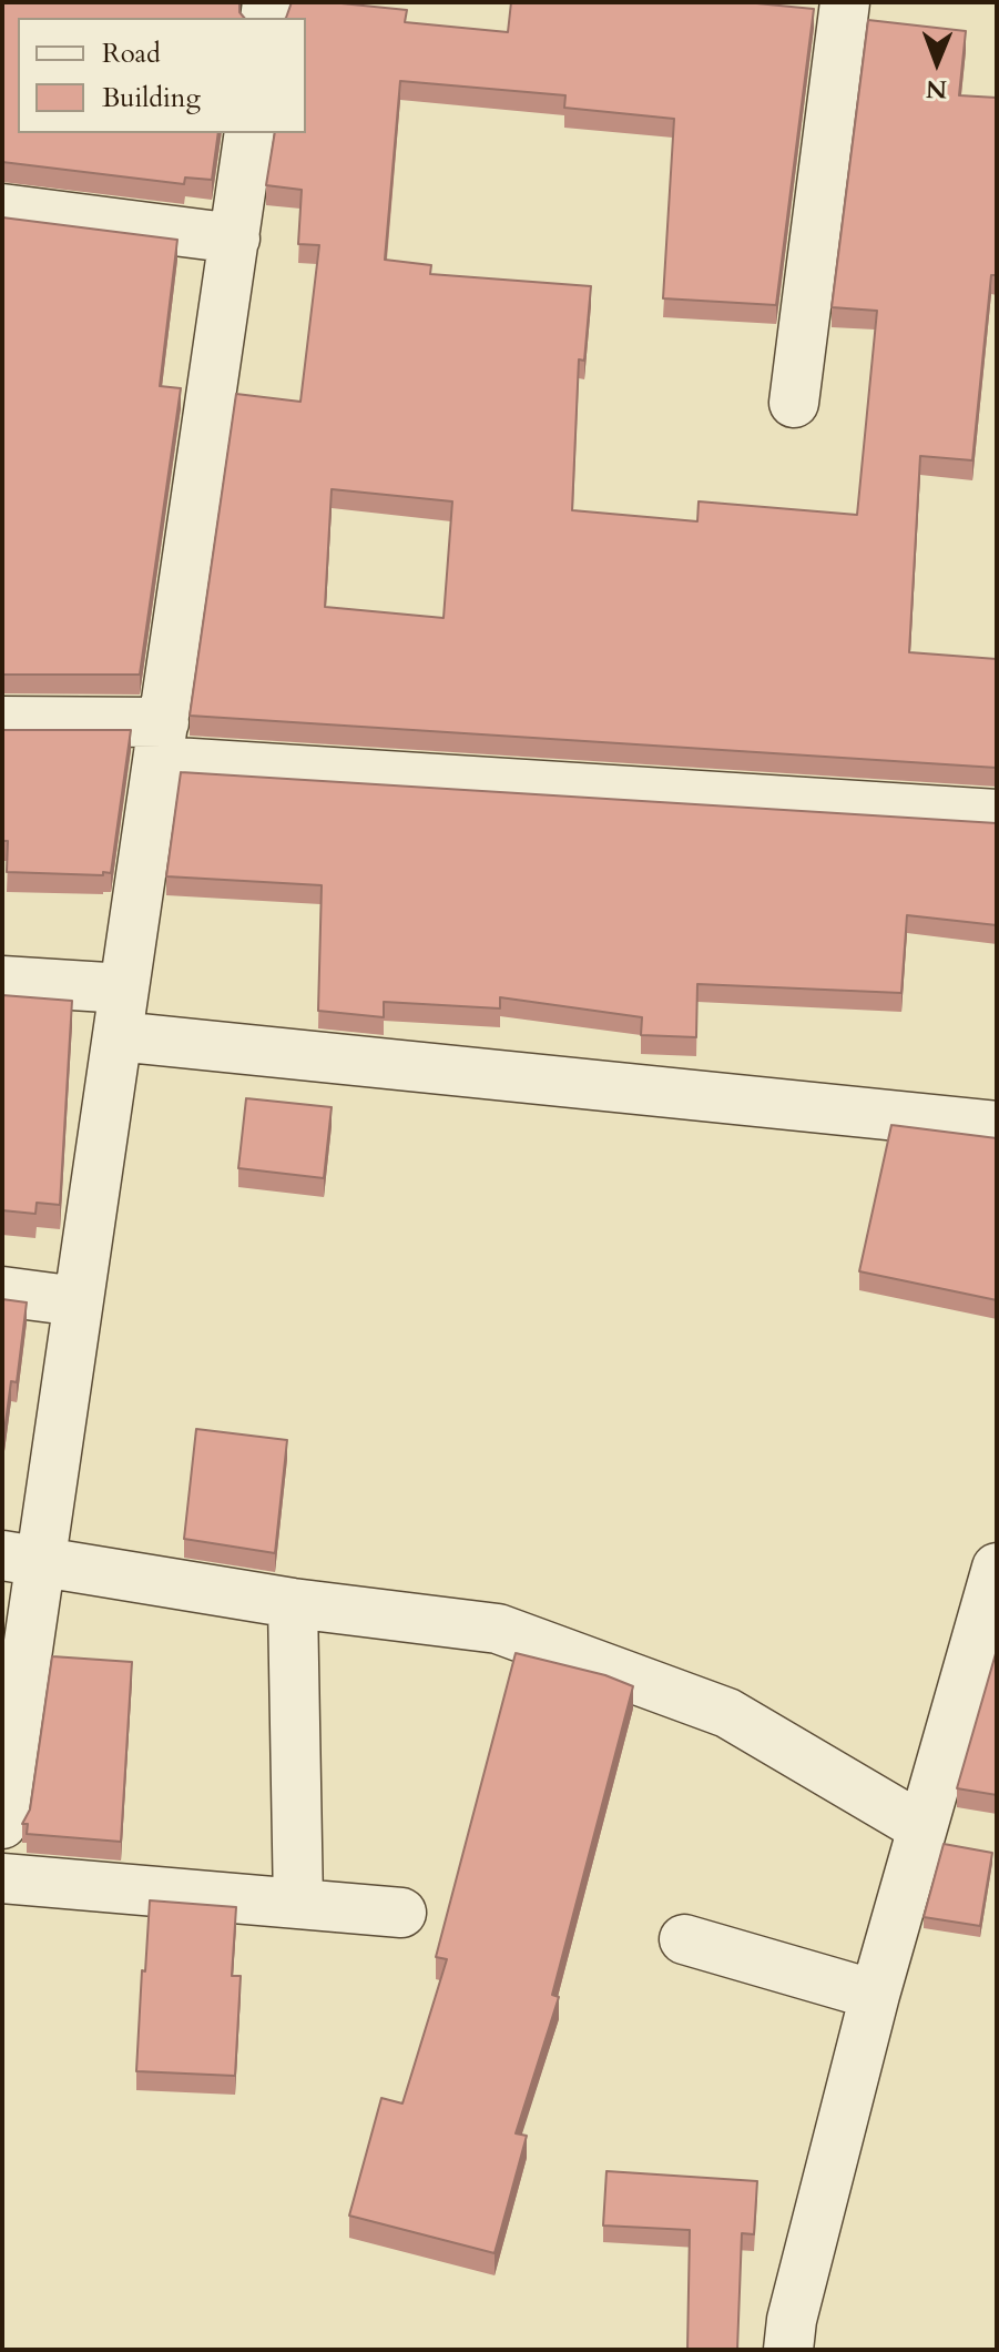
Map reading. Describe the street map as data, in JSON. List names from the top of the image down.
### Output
{
  "legend": ["Road", "Building"],
  "north": "bottom"
}
